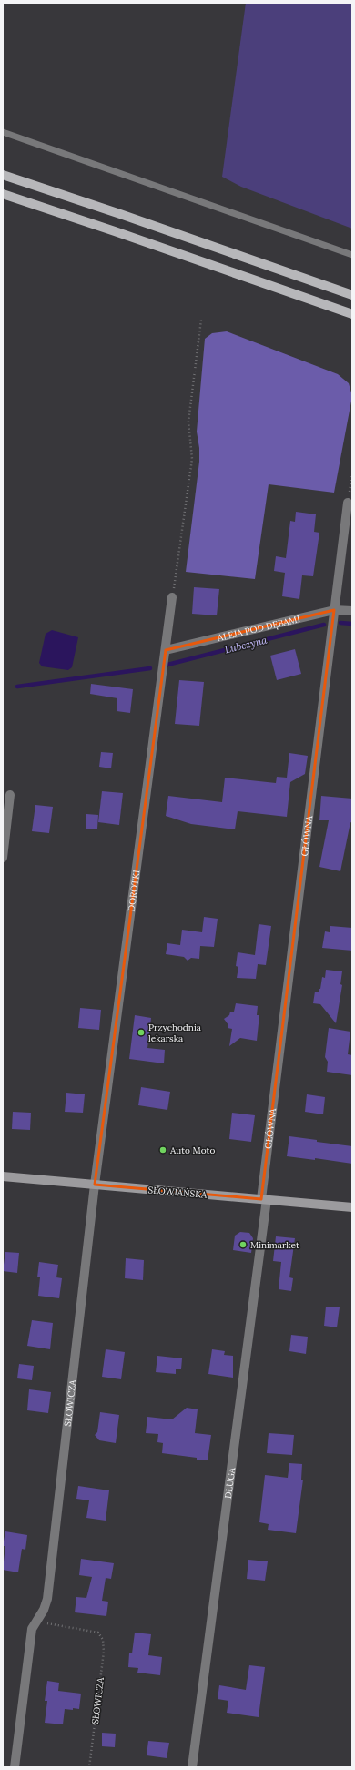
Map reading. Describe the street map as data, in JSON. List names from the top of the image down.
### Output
{
  "streets": {
    "street": [
      "ALEJA POD DĘBAMI",
      "GŁÓWNA",
      "DOROTKI",
      "SŁOWIAŃSKA",
      "SŁOWICZA",
      "DŁUGA"
    ]
  },
  "crossings": [
    ["ALEJA POD DĘBAMI", "GŁÓWNA"],
    ["ALEJA POD DĘBAMI", "DOROTKI"],
    ["GŁÓWNA", "SŁOWIAŃSKA"],
    ["GŁÓWNA", "DŁUGA"],
    ["DOROTKI", "SŁOWIAŃSKA"],
    ["DOROTKI", "SŁOWICZA"],
    ["SŁOWIAŃSKA", "SŁOWICZA"],
    ["SŁOWIAŃSKA", "DŁUGA"]
  ],
  "water": ["Lubczyna"],
  "places": ["Przychodnia lekarska", "Auto Moto", "Minimarket"]
}
